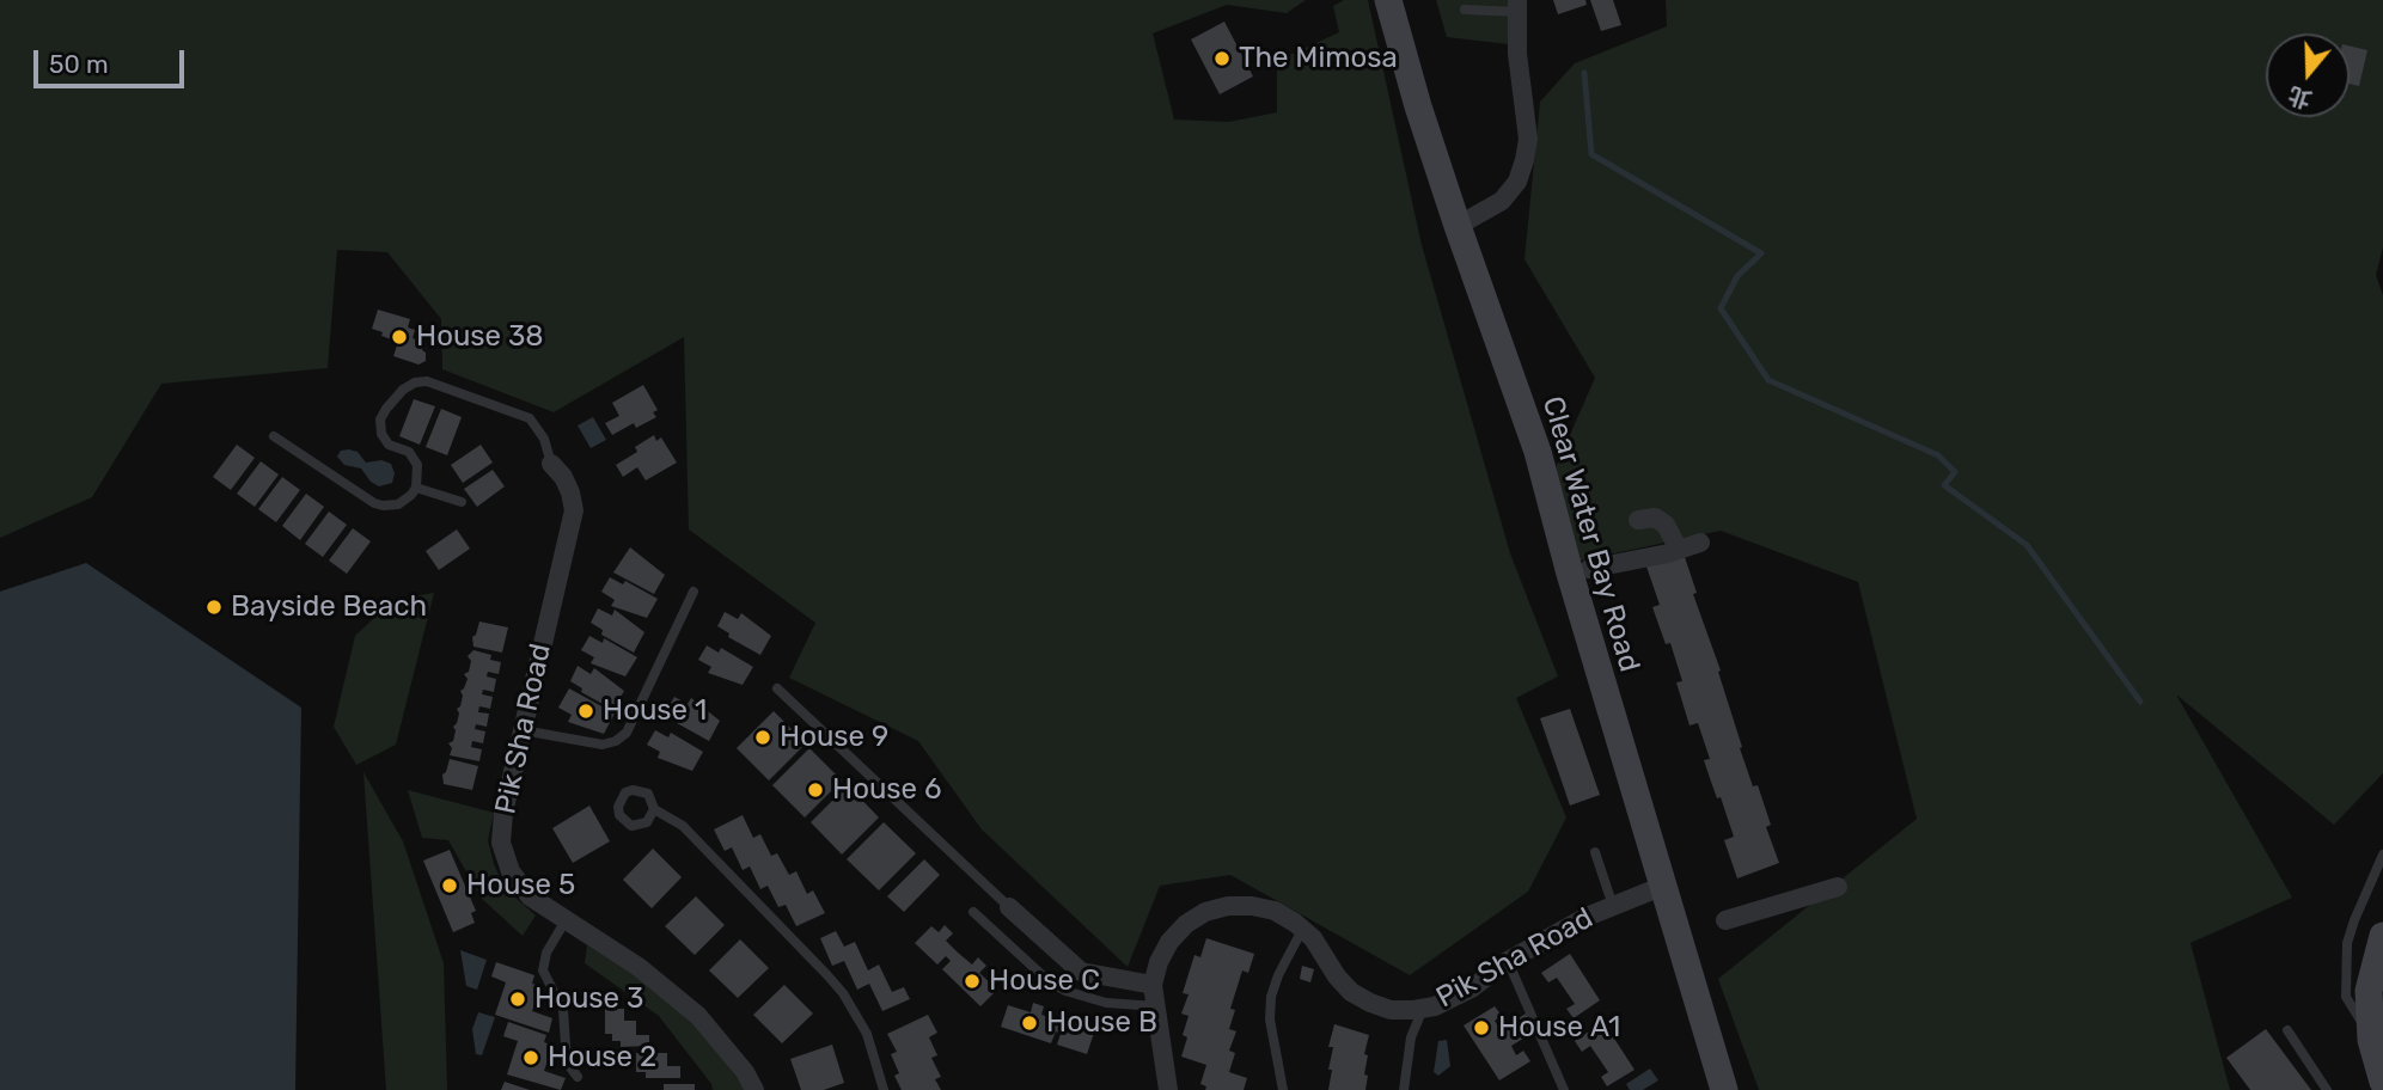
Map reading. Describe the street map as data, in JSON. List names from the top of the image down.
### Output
{
  "streets": {
    "main road": ["Clear Water Bay Road"],
    "street": ["Pik Sha Road"]
  },
  "crossings": [
    ["Clear Water Bay Road", "Pik Sha Road"]
  ],
  "places": [
    "The Mimosa",
    "House 38",
    "Bayside Beach",
    "House 1",
    "House 9",
    "House 6",
    "House 5",
    "House C",
    "House 3",
    "House B",
    "House A1",
    "House 2"
  ],
  "scale_bar": "50 m",
  "north": "bottom"
}
